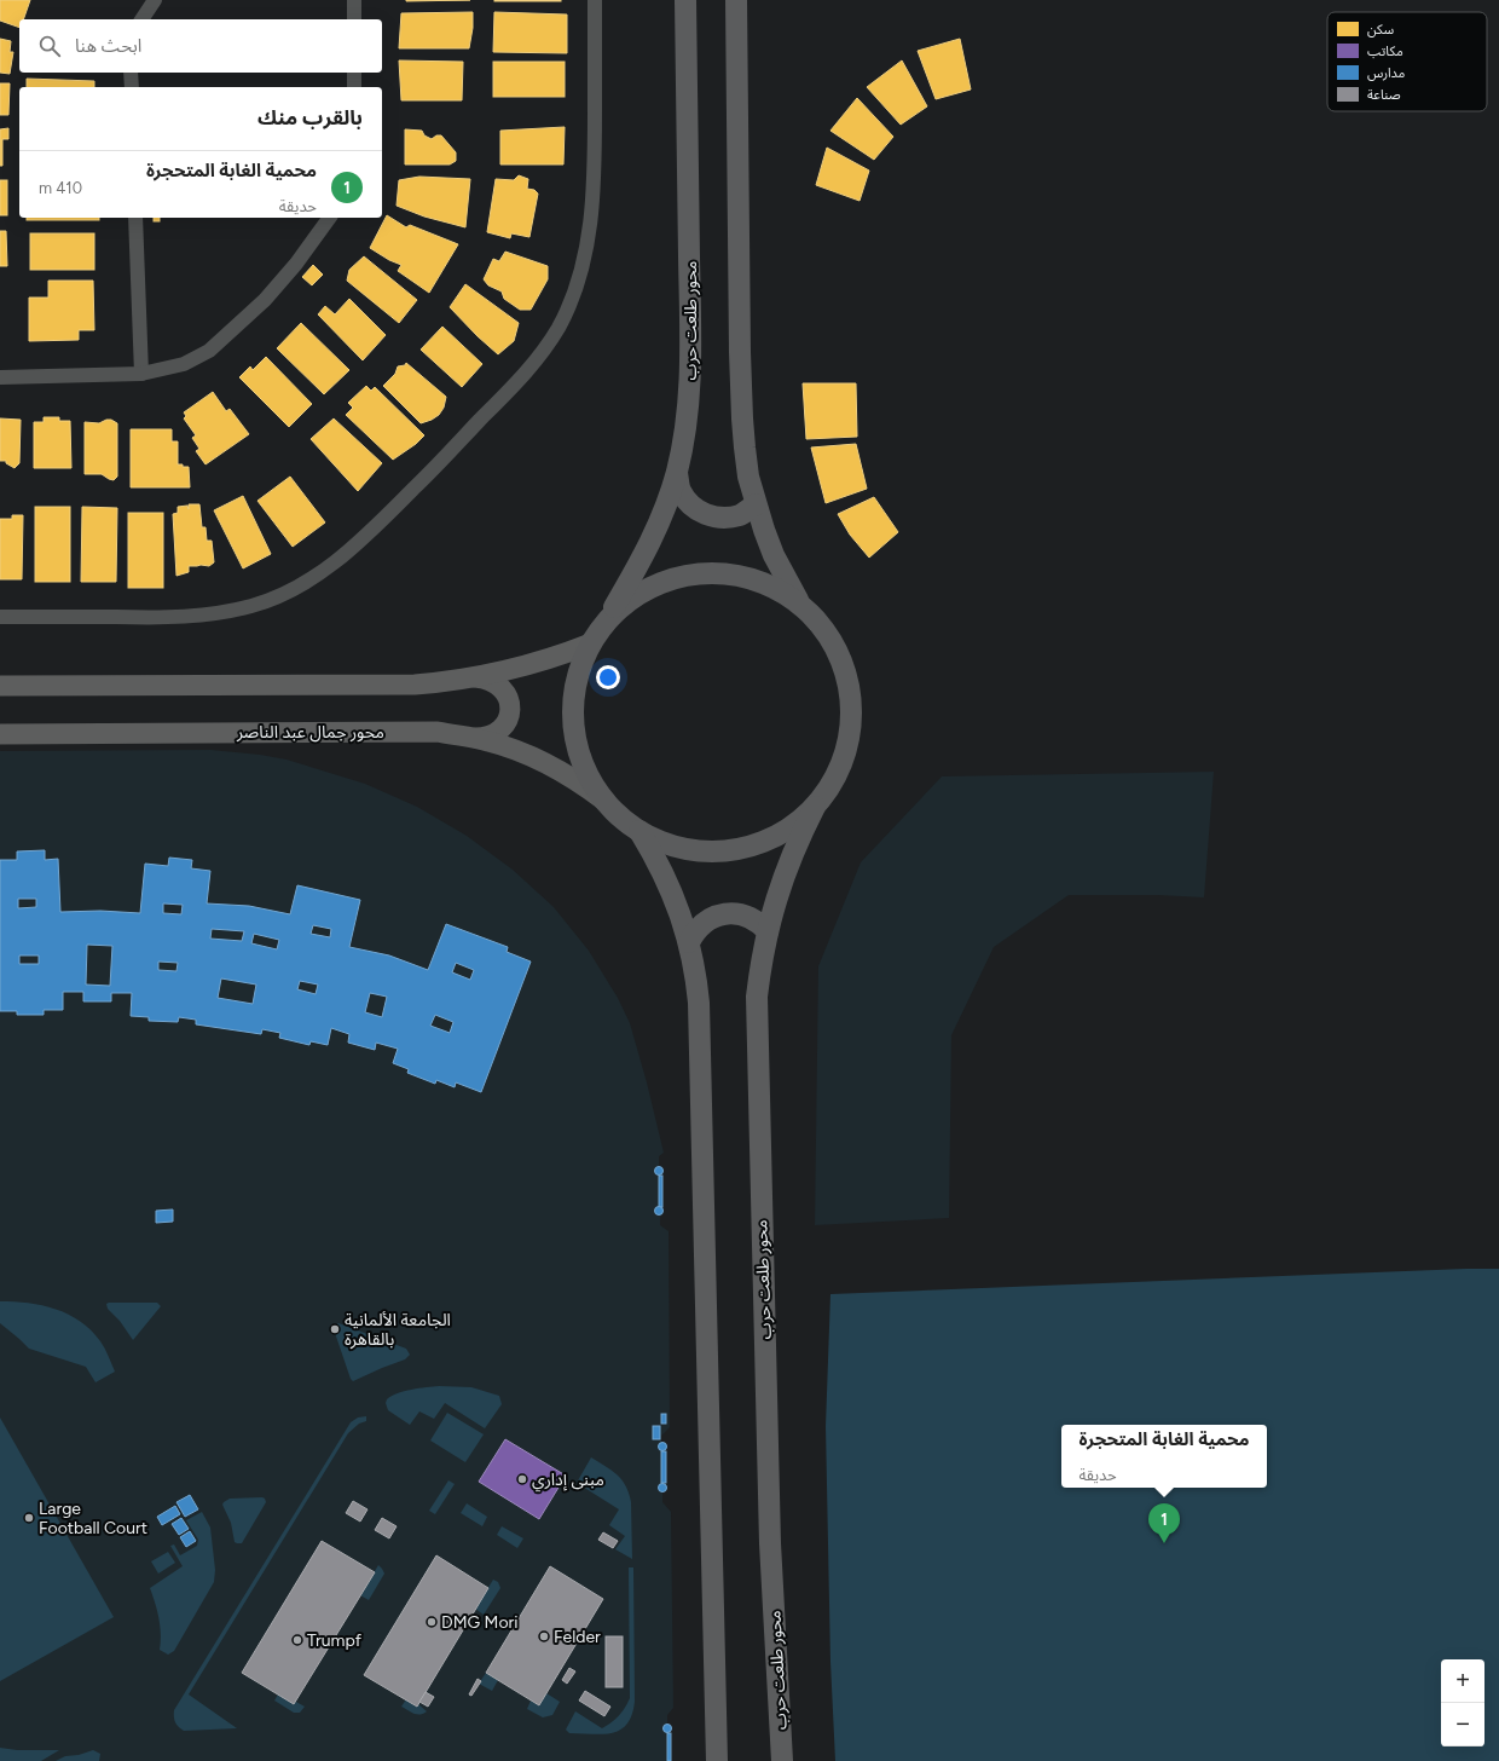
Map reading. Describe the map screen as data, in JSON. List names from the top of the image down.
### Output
{
  "streets": {
    "main road": ["محور طلعت حرب", "محور جمال عبد الناصر"]
  },
  "places": [
    "الجامعة الألمانية بالقاهرة",
    "مبنى إداري",
    "Large Football Court",
    "DMG Mori",
    "Felder",
    "Trumpf"
  ],
  "legend": [
    "سكن",
    "مكاتب",
    "مدارس",
    "صناعة"
  ],
  "page": {
    "search": "ابحث هنا",
    "heading": "بالقرب منك",
    "list": [
      {
        "mark": "1",
        "name": "محمية الغابة المتحجرة",
        "note": "حديقة",
        "value": "410 m"
      }
    ],
    "popup": ["محمية الغابة المتحجرة", "حديقة"],
    "pins": "1",
    "map_buttons": ["+", "−"]
  }
}
